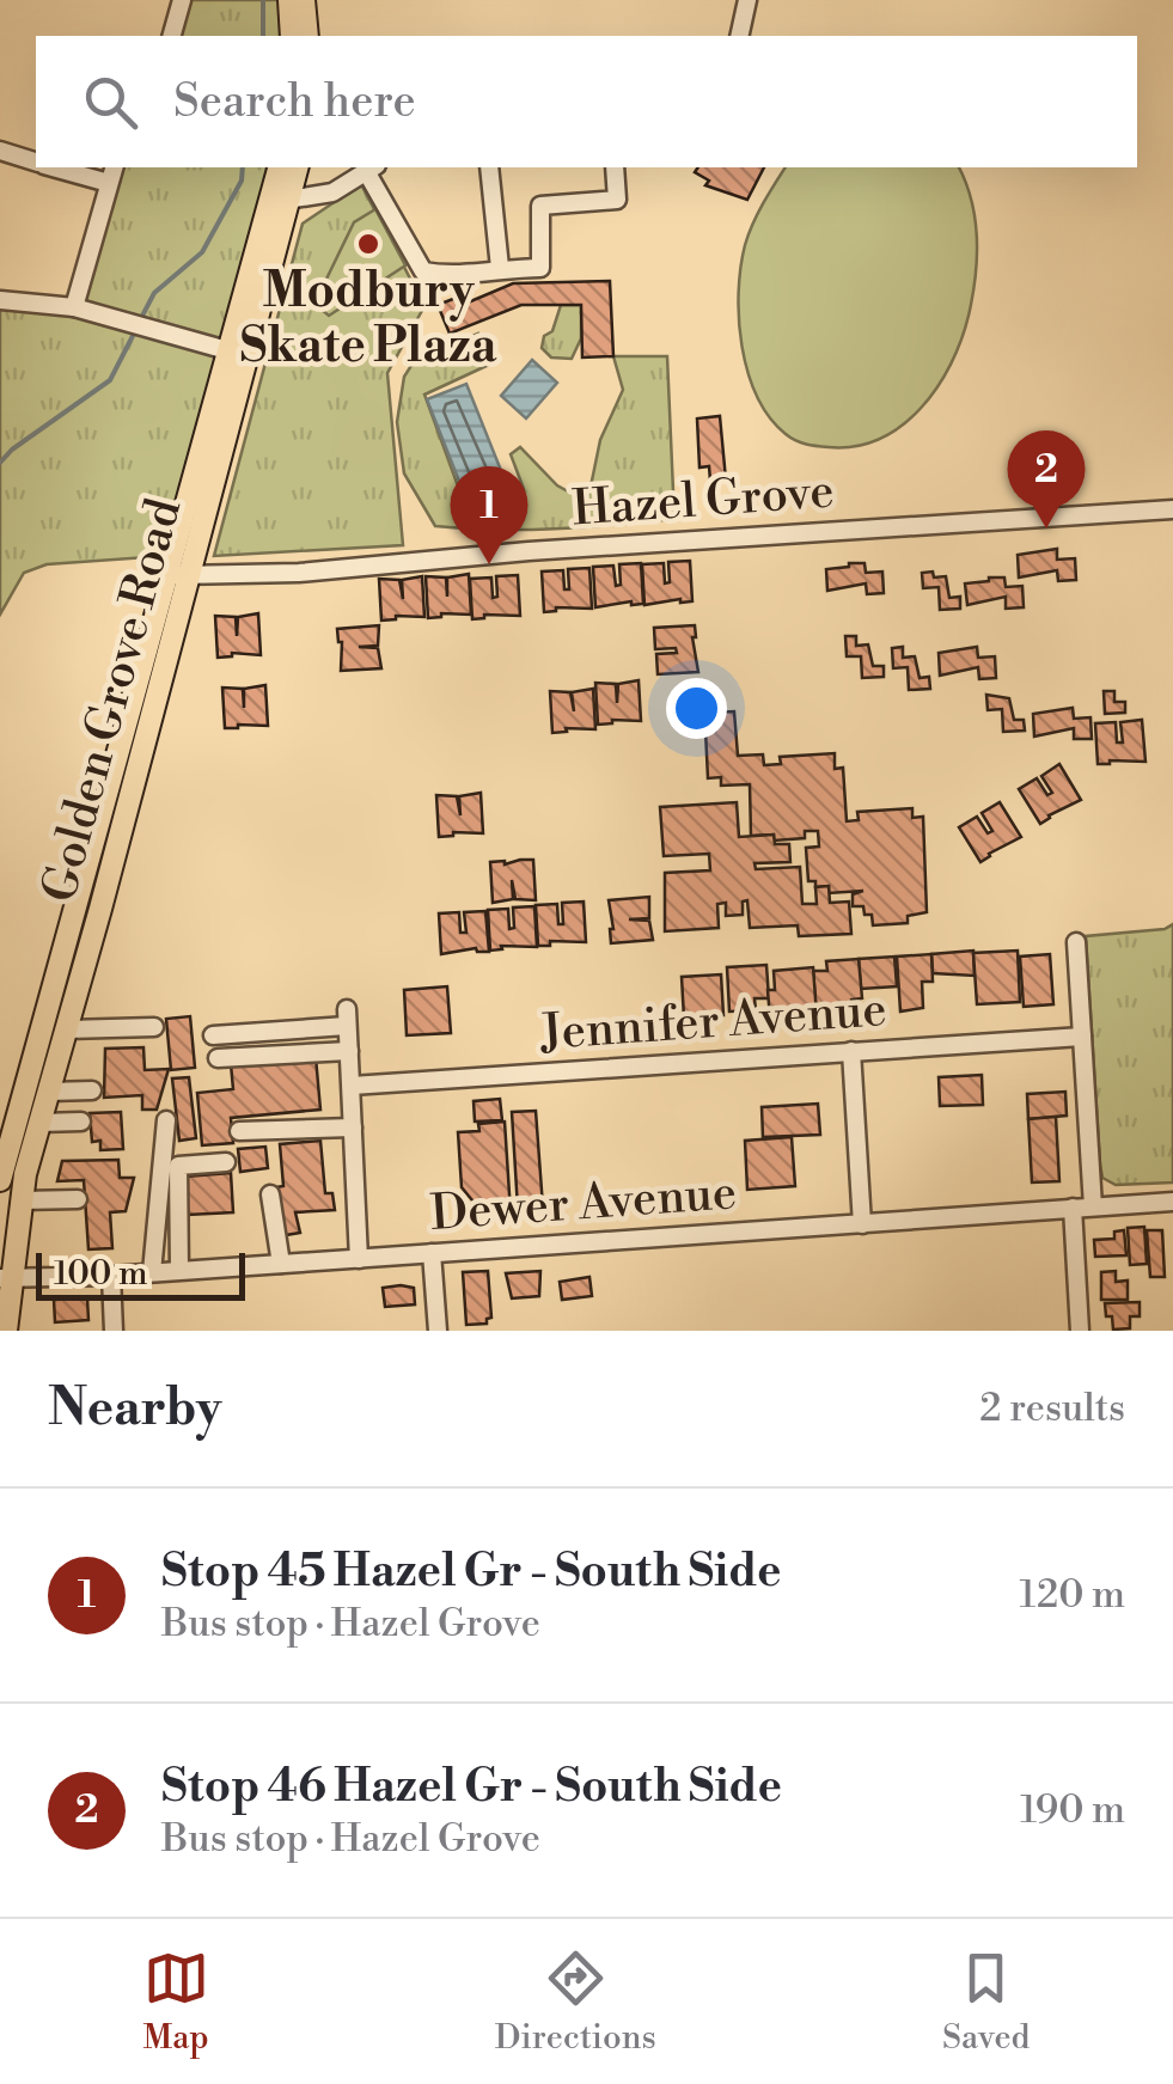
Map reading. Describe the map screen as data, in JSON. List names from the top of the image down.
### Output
{
  "streets": {
    "main road": ["Golden Grove Road"],
    "street": ["Hazel Grove", "Jennifer Avenue", "Dewer Avenue"]
  },
  "crossings": [
    ["Hazel Grove", "Golden Grove Road"],
    ["Golden Grove Road", "Dewer Avenue"]
  ],
  "places": ["Modbury Skate Plaza"],
  "scale_bar": "100 m",
  "page": {
    "search": "Search here",
    "pins": ["2", "1"],
    "scale": "100 m",
    "heading": ["Nearby", "2 results"],
    "list": [
      {
        "mark": "1",
        "name": "Stop 45 Hazel Gr - South Side",
        "note": "Bus stop · Hazel Grove",
        "value": "120 m"
      },
      {
        "mark": "2",
        "name": "Stop 46 Hazel Gr - South Side",
        "note": "Bus stop · Hazel Grove",
        "value": "190 m"
      }
    ],
    "nav": ["Map", "Directions", "Saved"]
  }
}
